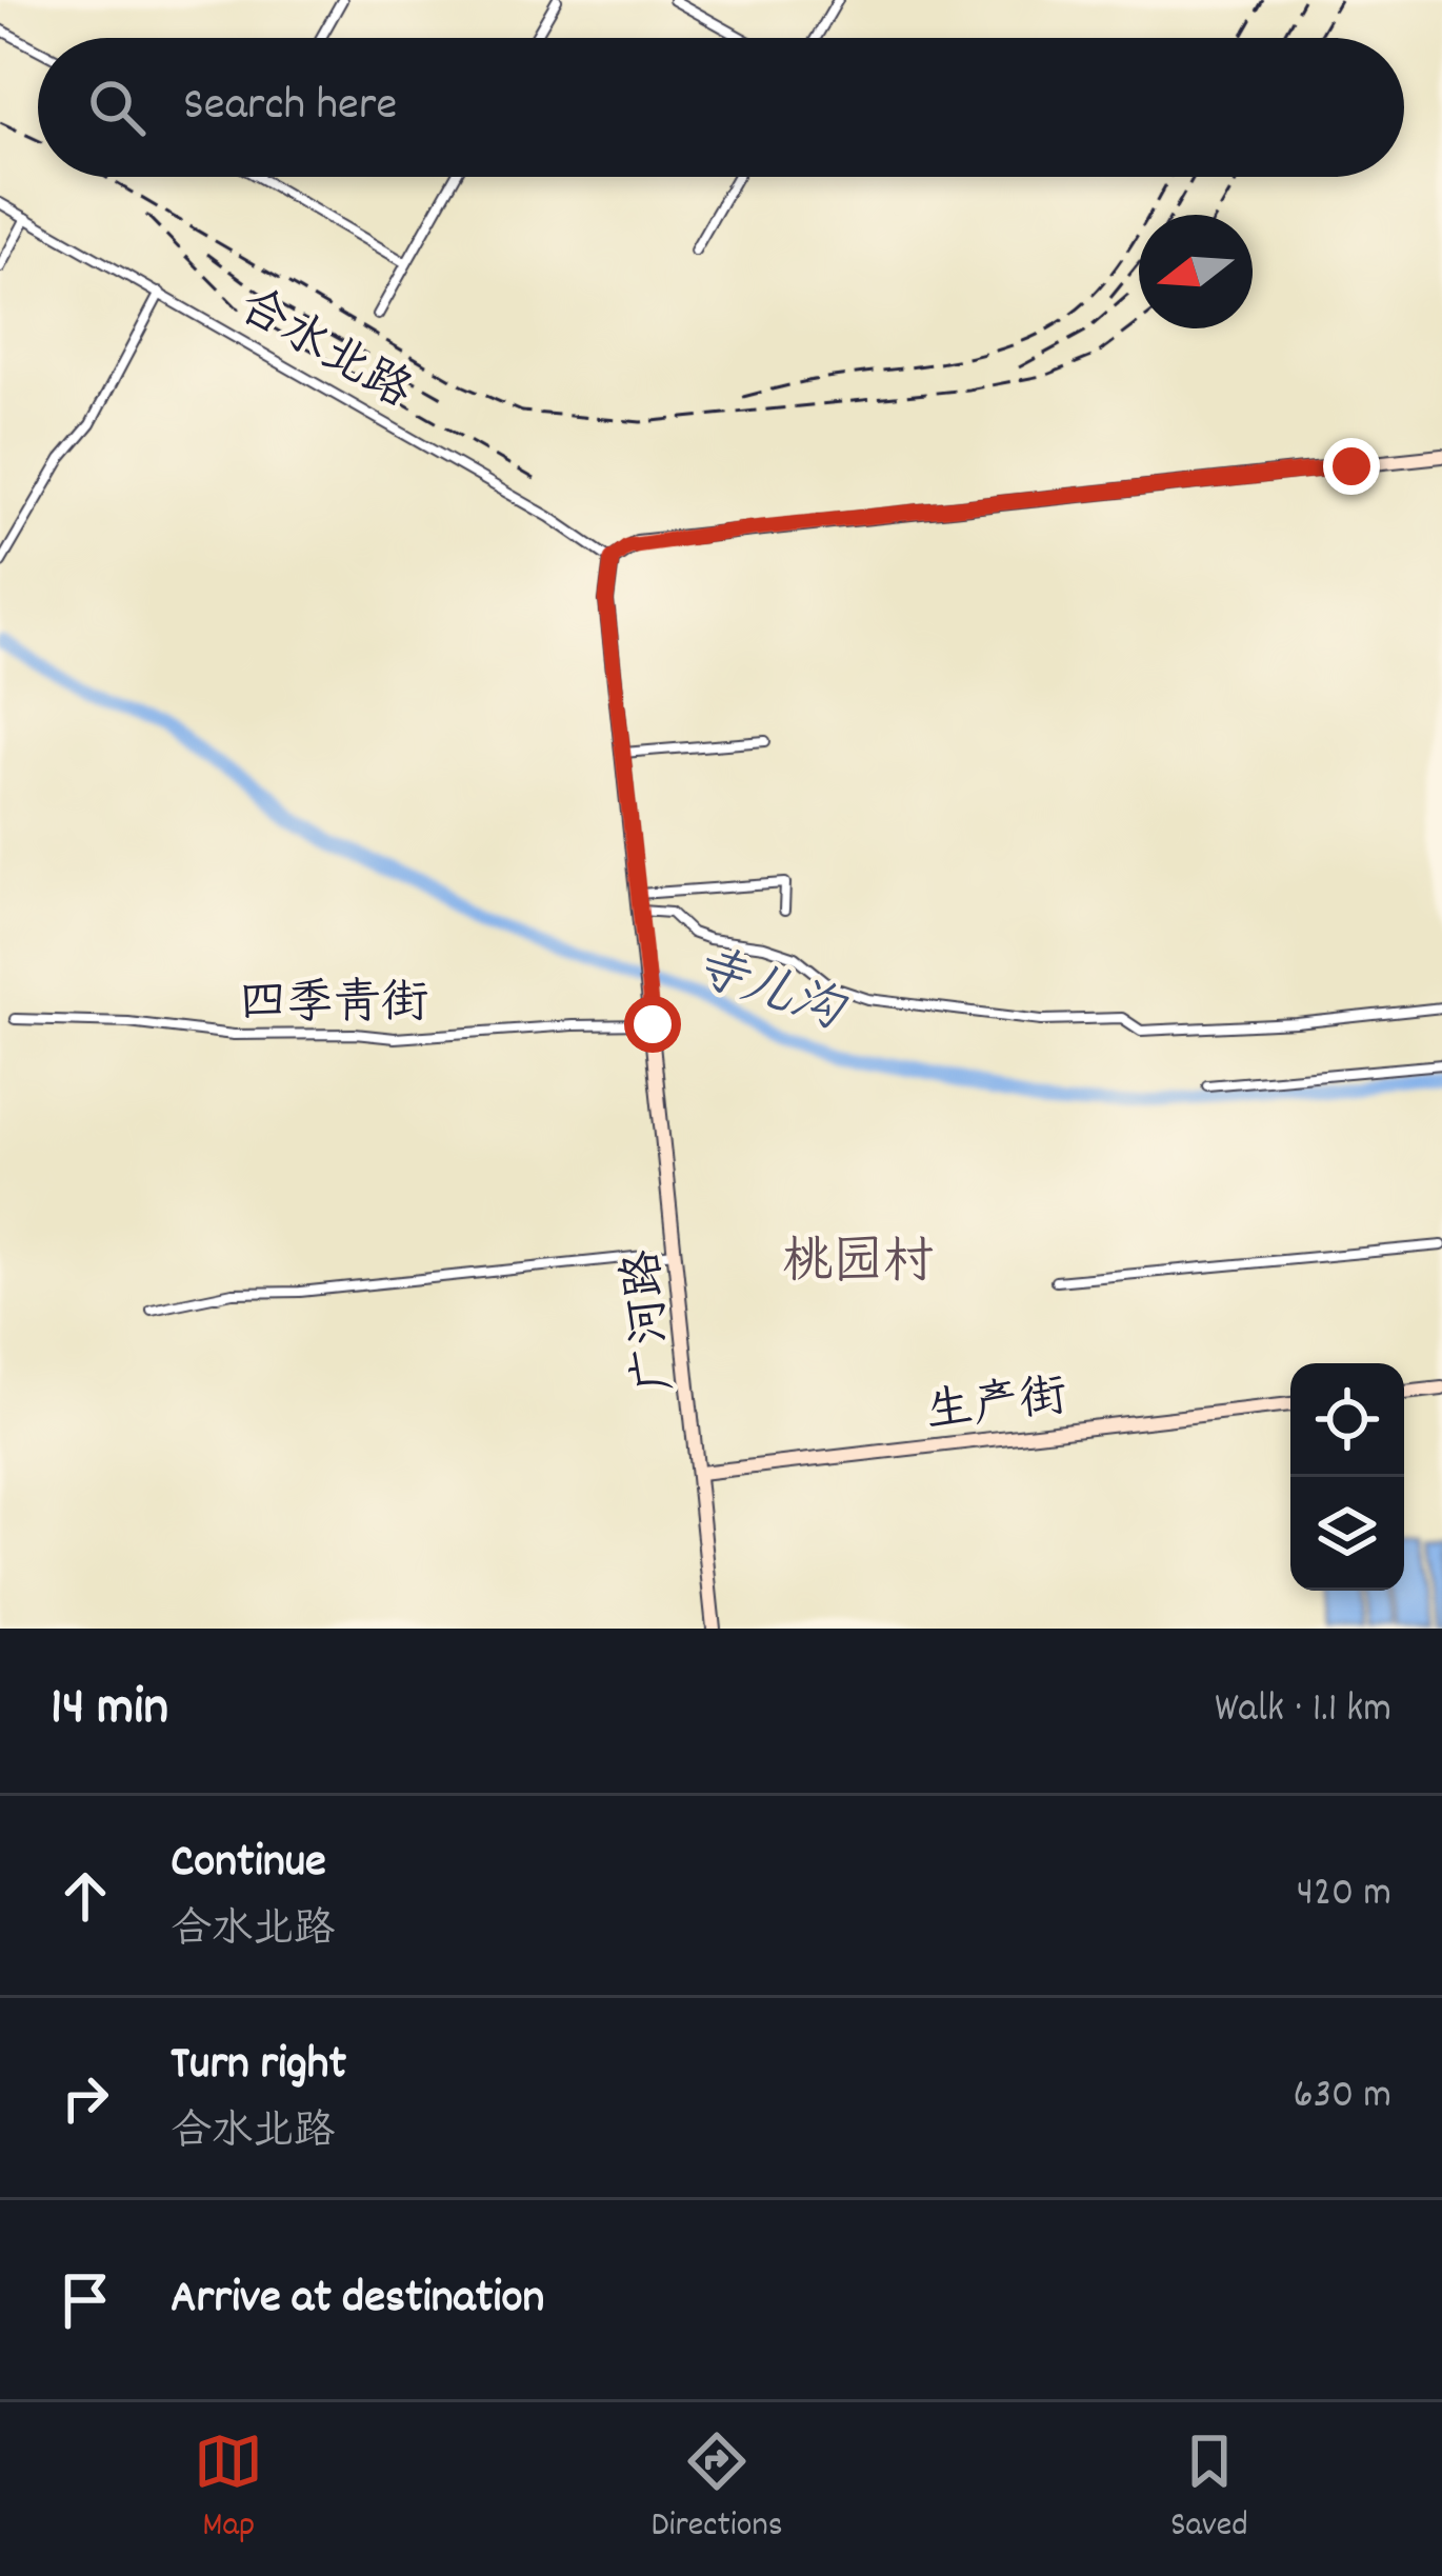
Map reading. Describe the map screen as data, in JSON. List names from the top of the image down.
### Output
{
  "streets": {
    "street": [
      "合水北路",
      "四季青街",
      "广河路",
      "生产街"
    ]
  },
  "crossings": [
    ["四季青街", "广河路"],
    ["广河路", "生产街"]
  ],
  "districts": ["桃园村"],
  "water": ["寺儿沟"],
  "north": "left",
  "page": {
    "search": "Search here",
    "heading": ["14 min", "Walk · 1.1 km"],
    "list": [
      ["Continue", "合水北路", "420 m"],
      ["Turn right", "合水北路", "630 m"],
      "Arrive at destination"
    ],
    "nav": ["Map", "Directions", "Saved"]
  }
}
